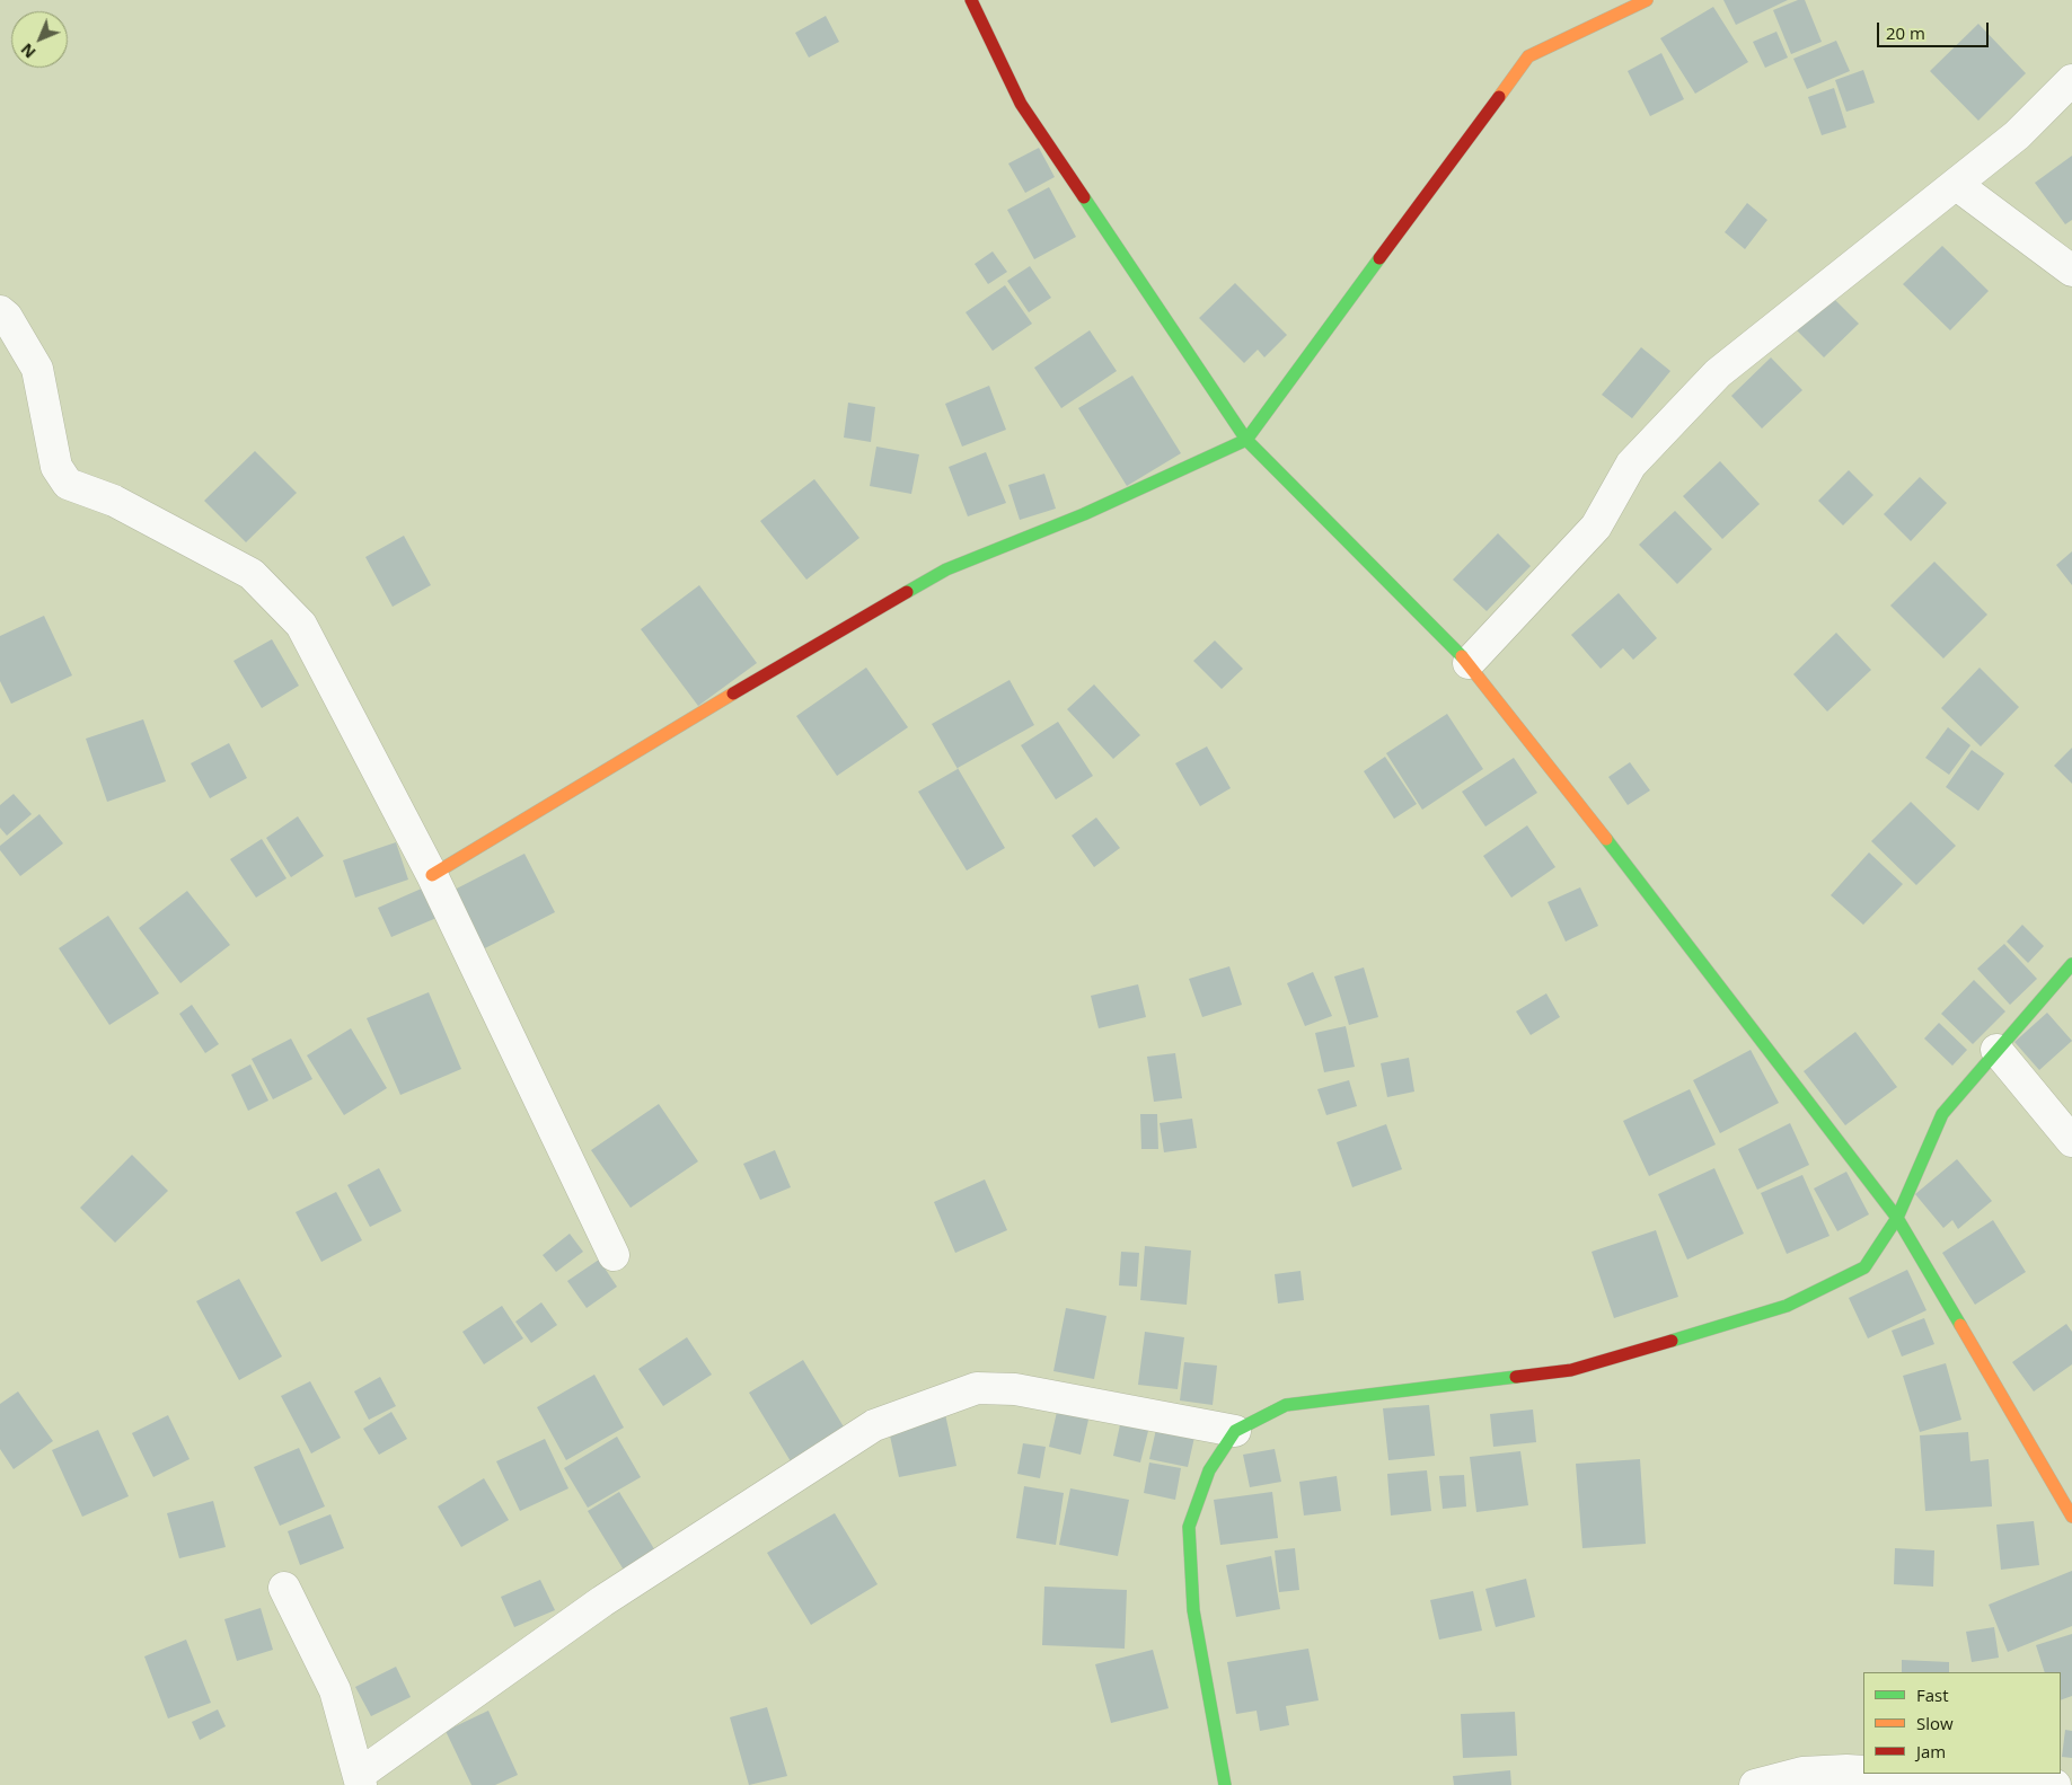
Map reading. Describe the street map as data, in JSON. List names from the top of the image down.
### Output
{
  "legend": ["Fast", "Slow", "Jam"],
  "scale_bar": "20 m",
  "north": "bottom left"
}
